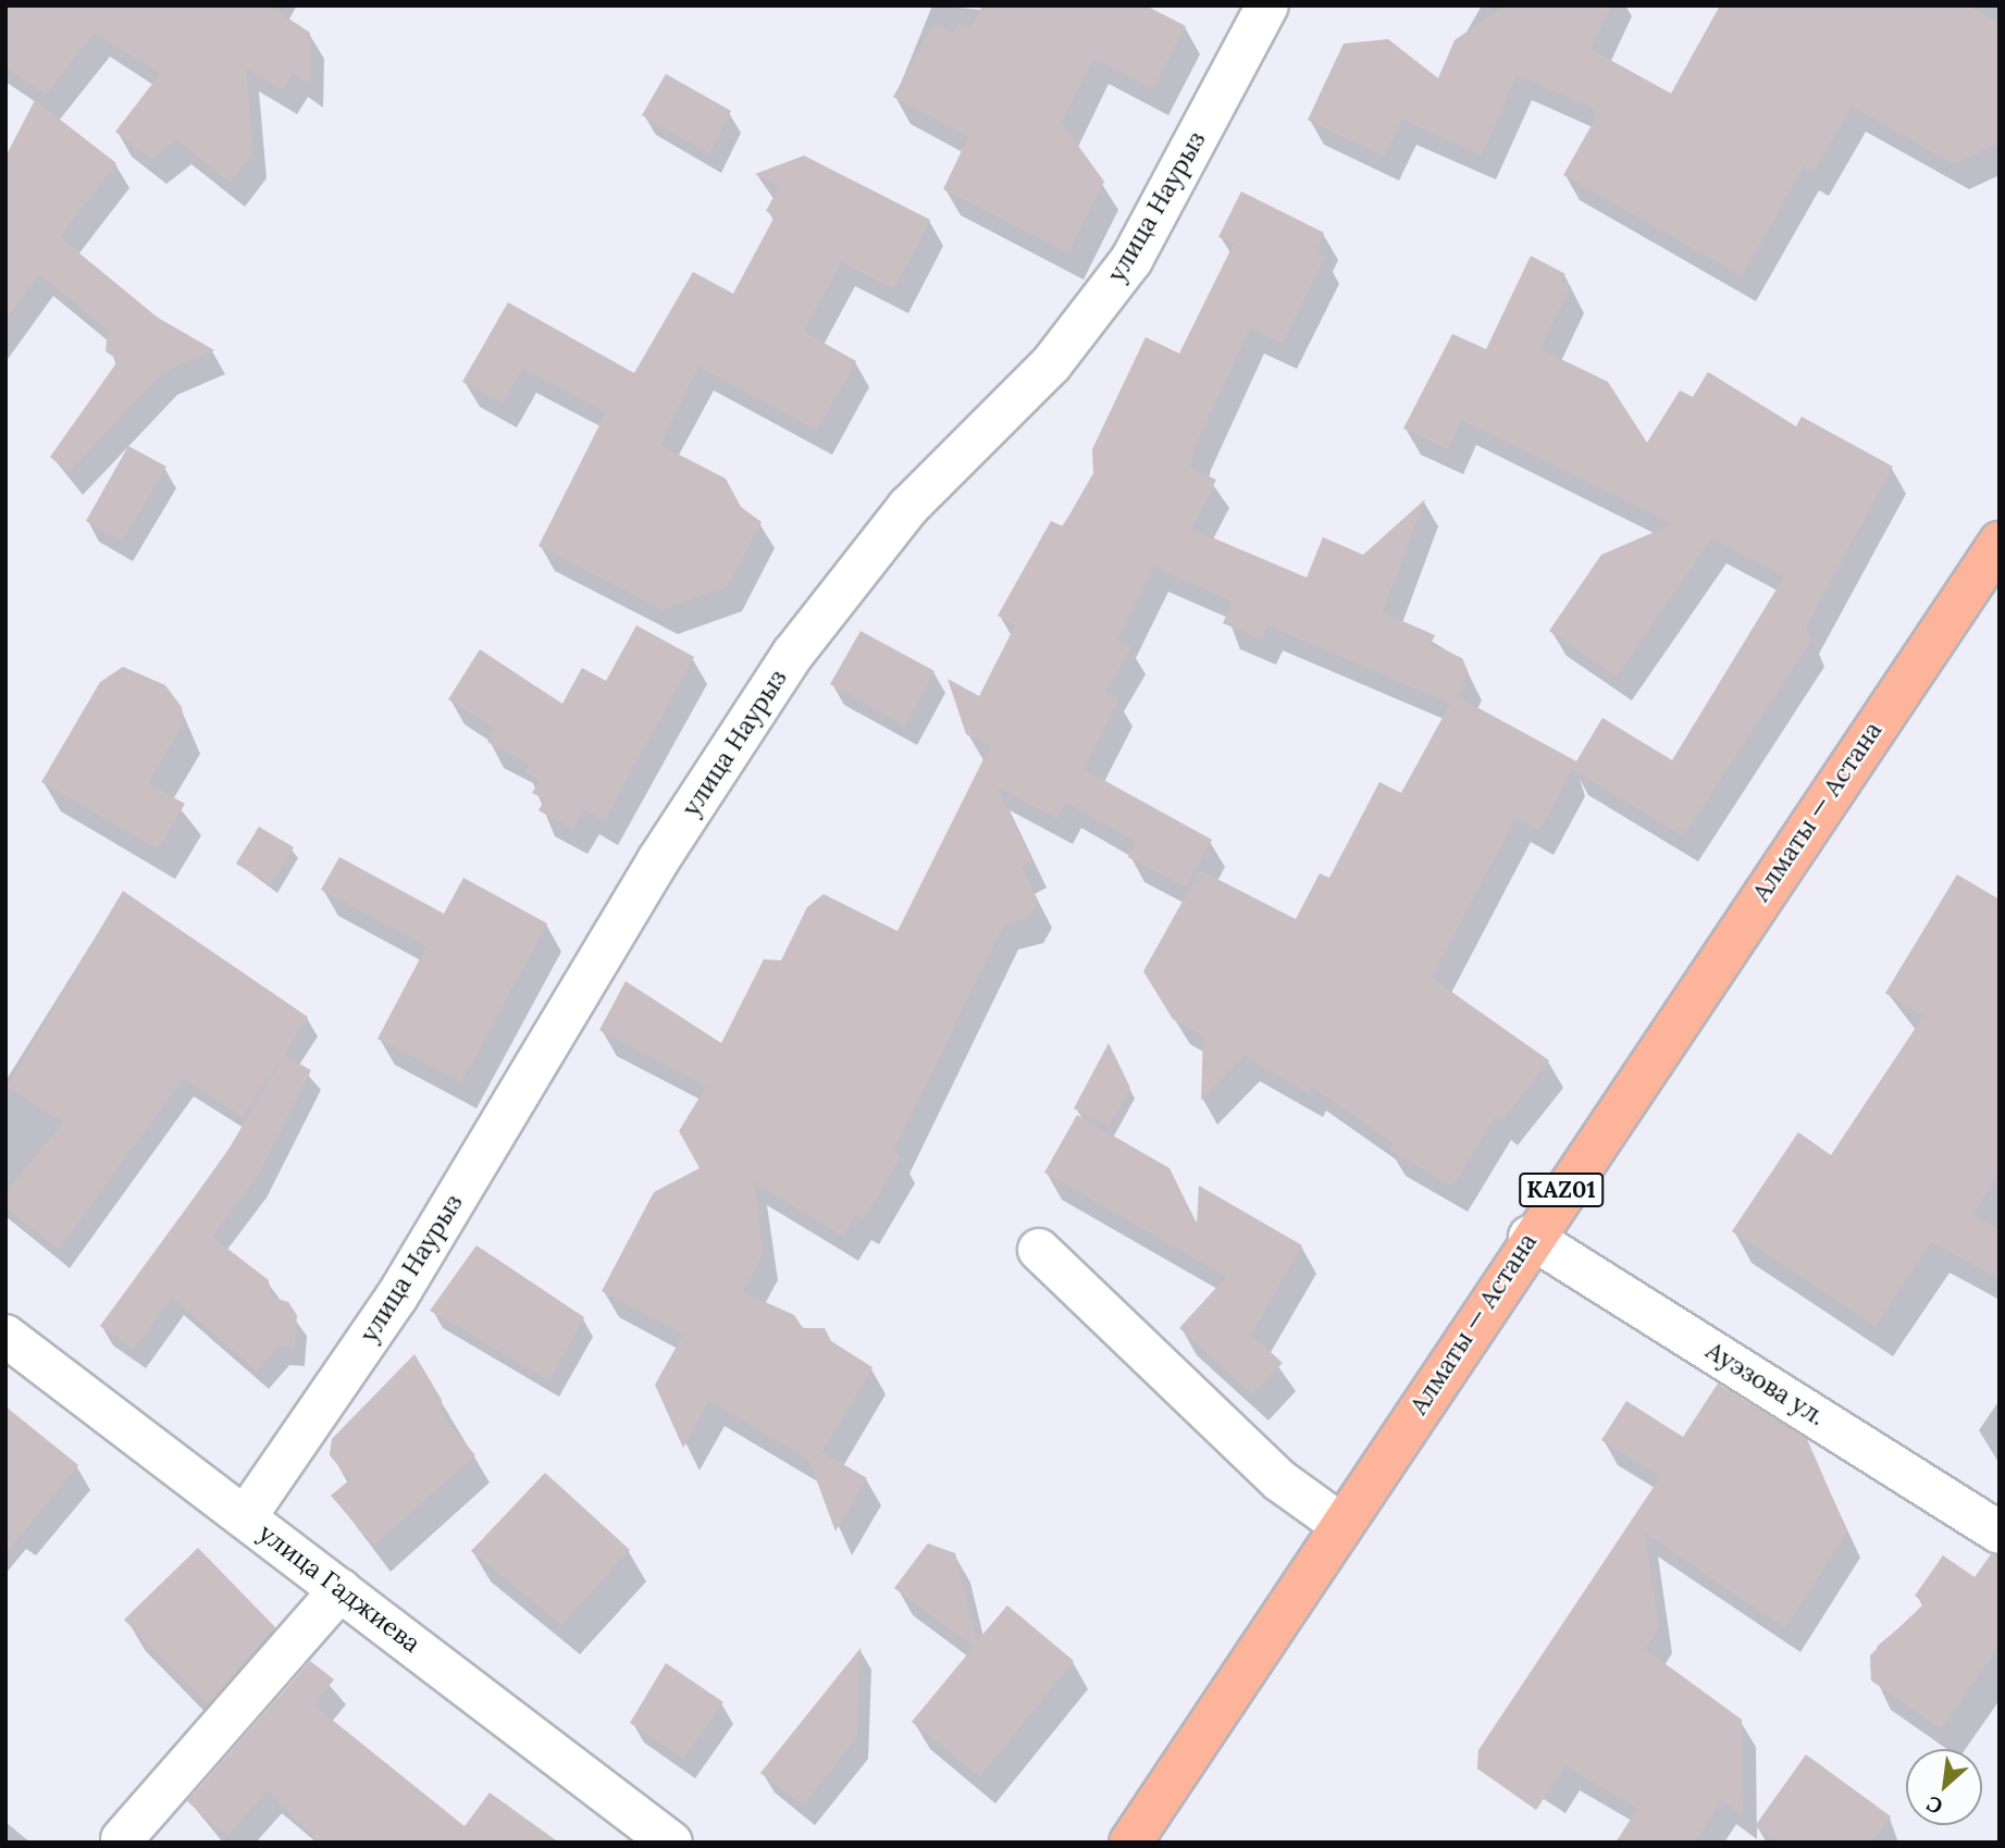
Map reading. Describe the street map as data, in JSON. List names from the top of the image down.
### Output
{
  "streets": {
    "highway": ["Алматы — Астана", "KАZ01"],
    "street": ["улица Наурыз", "Ауэзова ул.", "улица Гаджиева"]
  },
  "crossings": [
    ["улица Наурыз", "улица Гаджиева"],
    ["Алматы — Астана", "Ауэзова ул."]
  ],
  "north": "bottom left"
}
